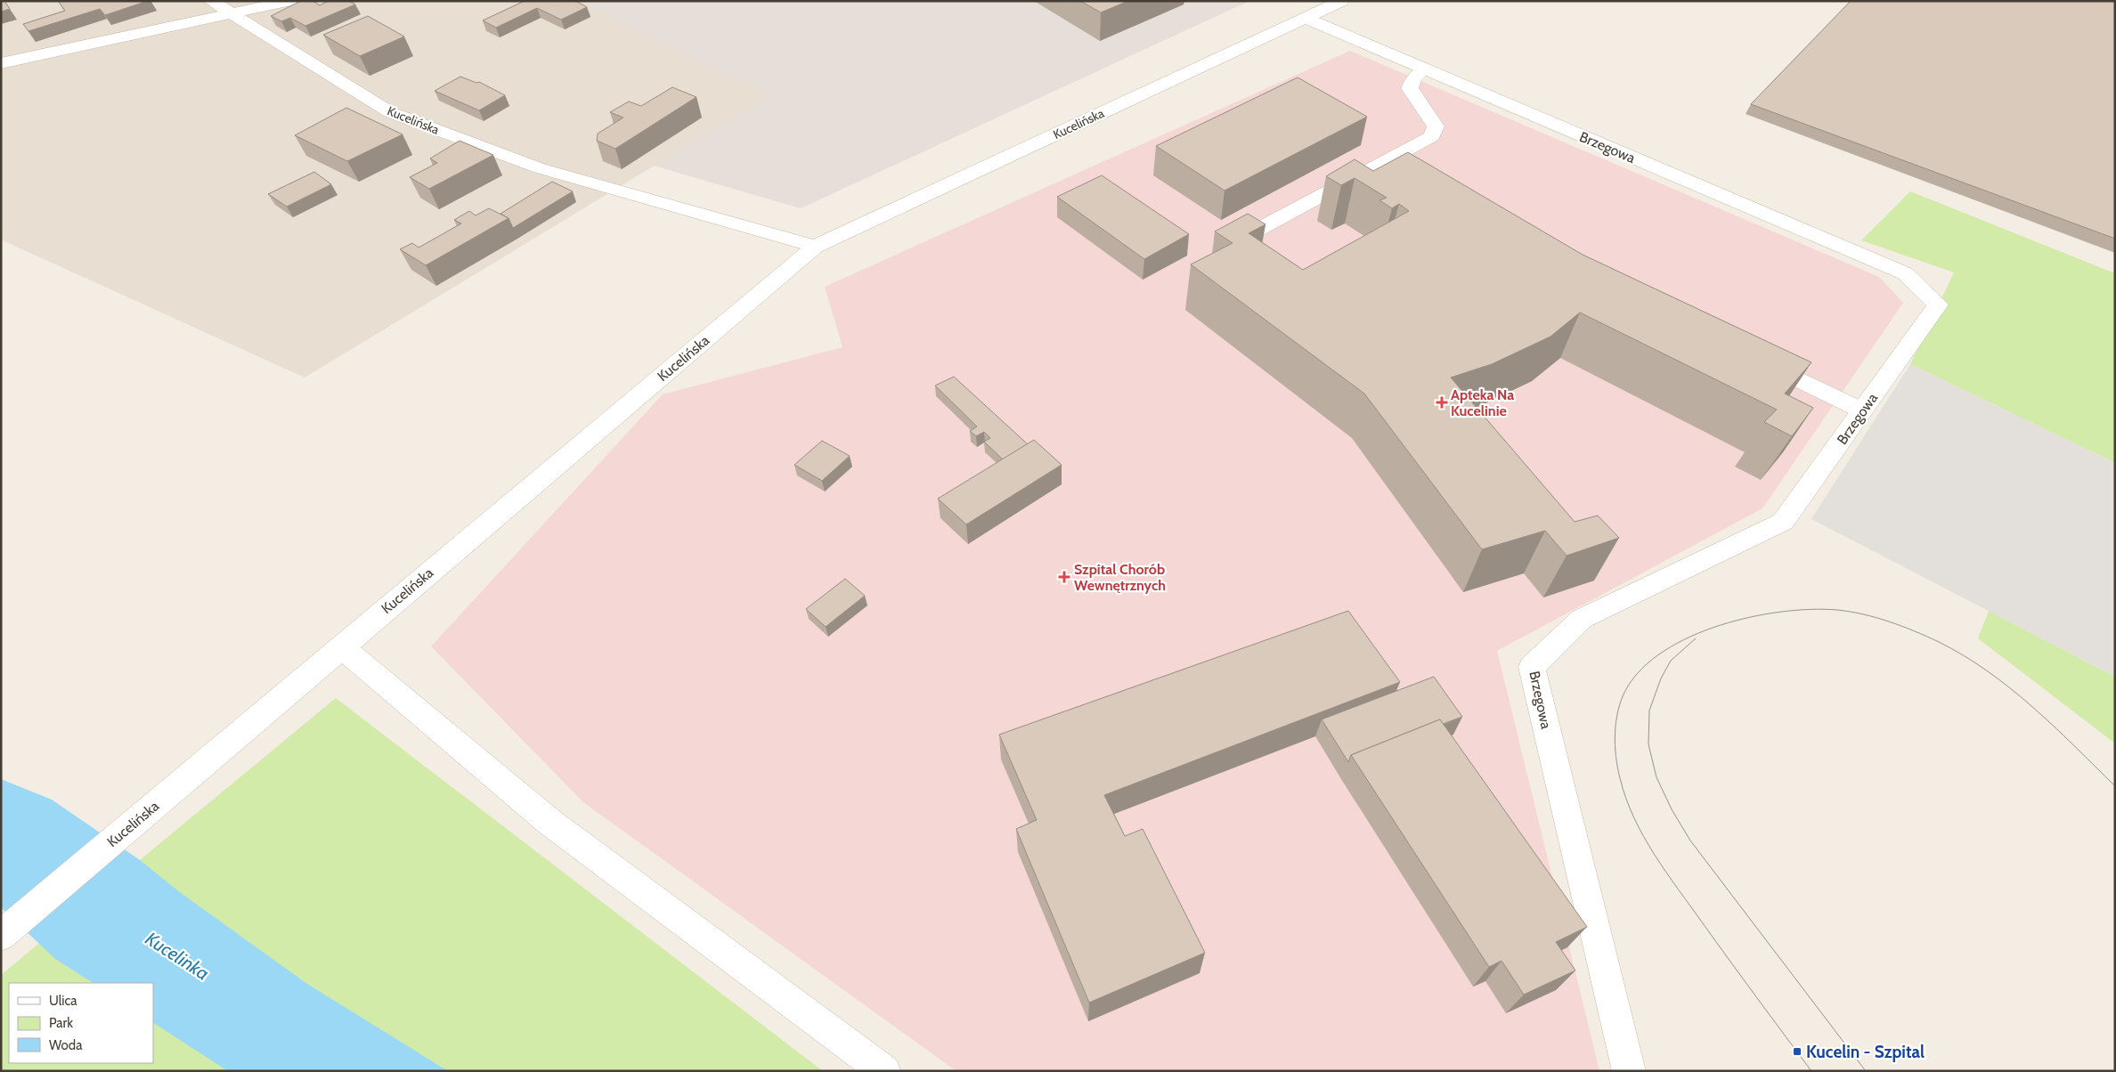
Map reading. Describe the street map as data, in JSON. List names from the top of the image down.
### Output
{
  "streets": {
    "street": ["Kucelińska", "Brzegowa"]
  },
  "crossings": [
    ["Kucelińska", "Brzegowa"]
  ],
  "water": ["Kucelinka"],
  "places": {
    "health": ["Apteka Na Kucelinie", "Szpital Chorób Wewnętrznych"],
    "transit": ["Kucelin - Szpital"]
  },
  "legend": ["Ulica", "Park", "Woda"]
}
